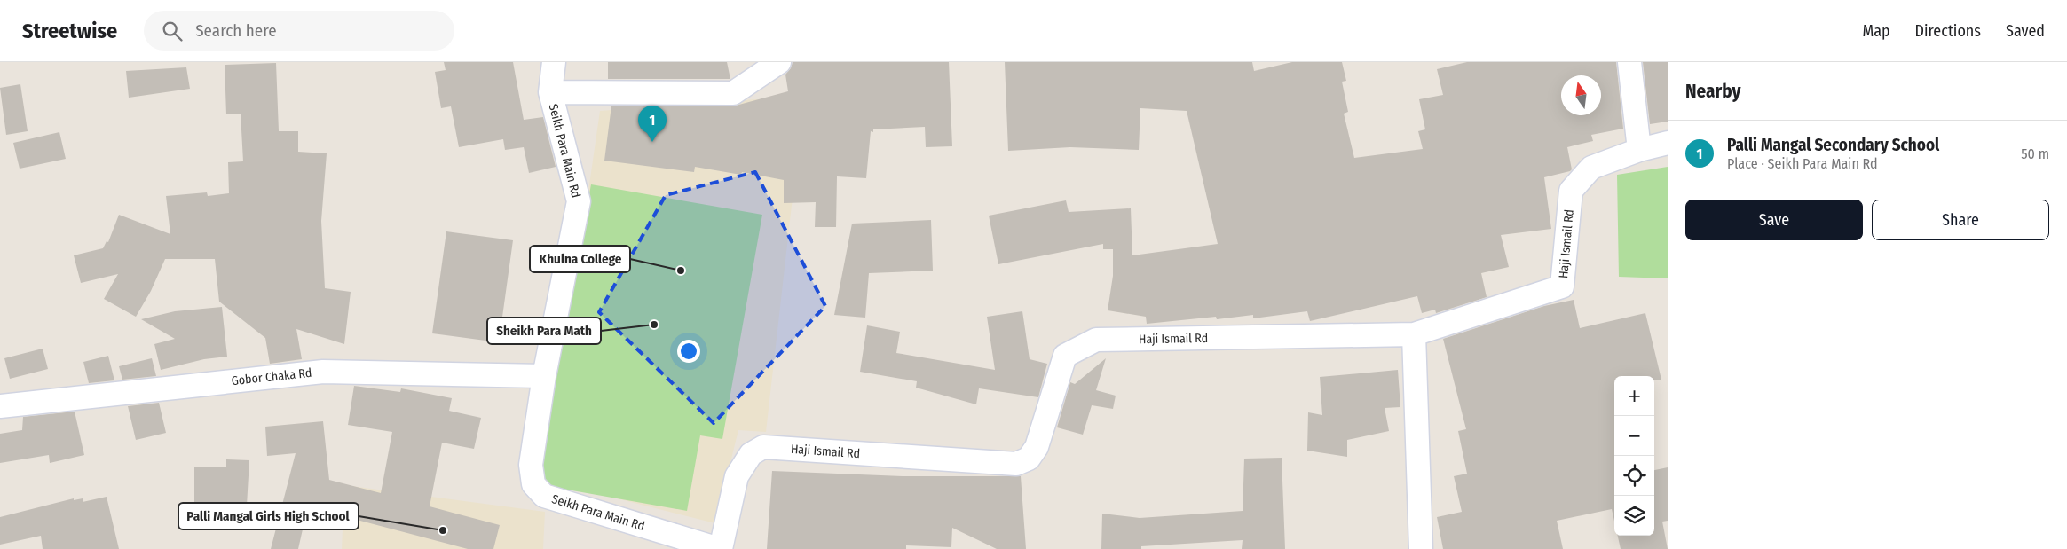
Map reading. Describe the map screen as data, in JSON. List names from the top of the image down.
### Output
{
  "streets": {
    "street": ["Seikh Para Main Rd", "Haji Ismail Rd", "Gobor Chaka Rd"]
  },
  "crossings": [
    ["Seikh Para Main Rd", "Haji Ismail Rd"],
    ["Seikh Para Main Rd", "Gobor Chaka Rd"]
  ],
  "places": ["Khulna College", "Sheikh Para Math", "Palli Mangal Girls High School"],
  "north": "top",
  "page": {
    "header": "Streetwise",
    "search": "Search here",
    "nav": ["Map", "Directions", "Saved"],
    "heading": "Nearby",
    "pins": "1",
    "list": [
      {
        "mark": "1",
        "name": "Palli Mangal Secondary School",
        "note": "Place · Seikh Para Main Rd",
        "value": "50 m"
      }
    ],
    "buttons": ["Save", "Share"],
    "map_buttons": ["+", "−"]
  }
}
